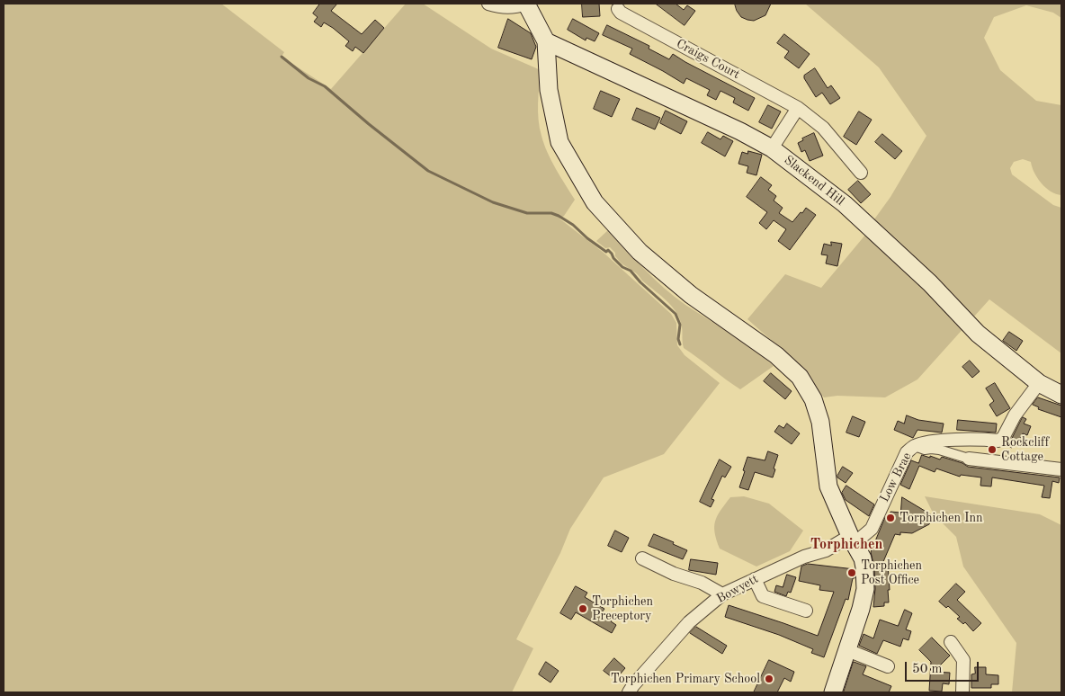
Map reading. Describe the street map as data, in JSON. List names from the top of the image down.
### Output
{
  "streets": {
    "main road": ["Slackend Hill"],
    "street": ["Craigs Court", "Low Brae", "Bowyett"]
  },
  "crossings": [
    ["Low Brae", "Bowyett"]
  ],
  "districts": ["Torphichen"],
  "places": [
    "Rockcliff Cottage",
    "Torphichen Inn",
    "Torphichen Post Office",
    "Torphichen Preceptory",
    "Torphichen Primary School"
  ],
  "scale_bar": "50 m"
}
